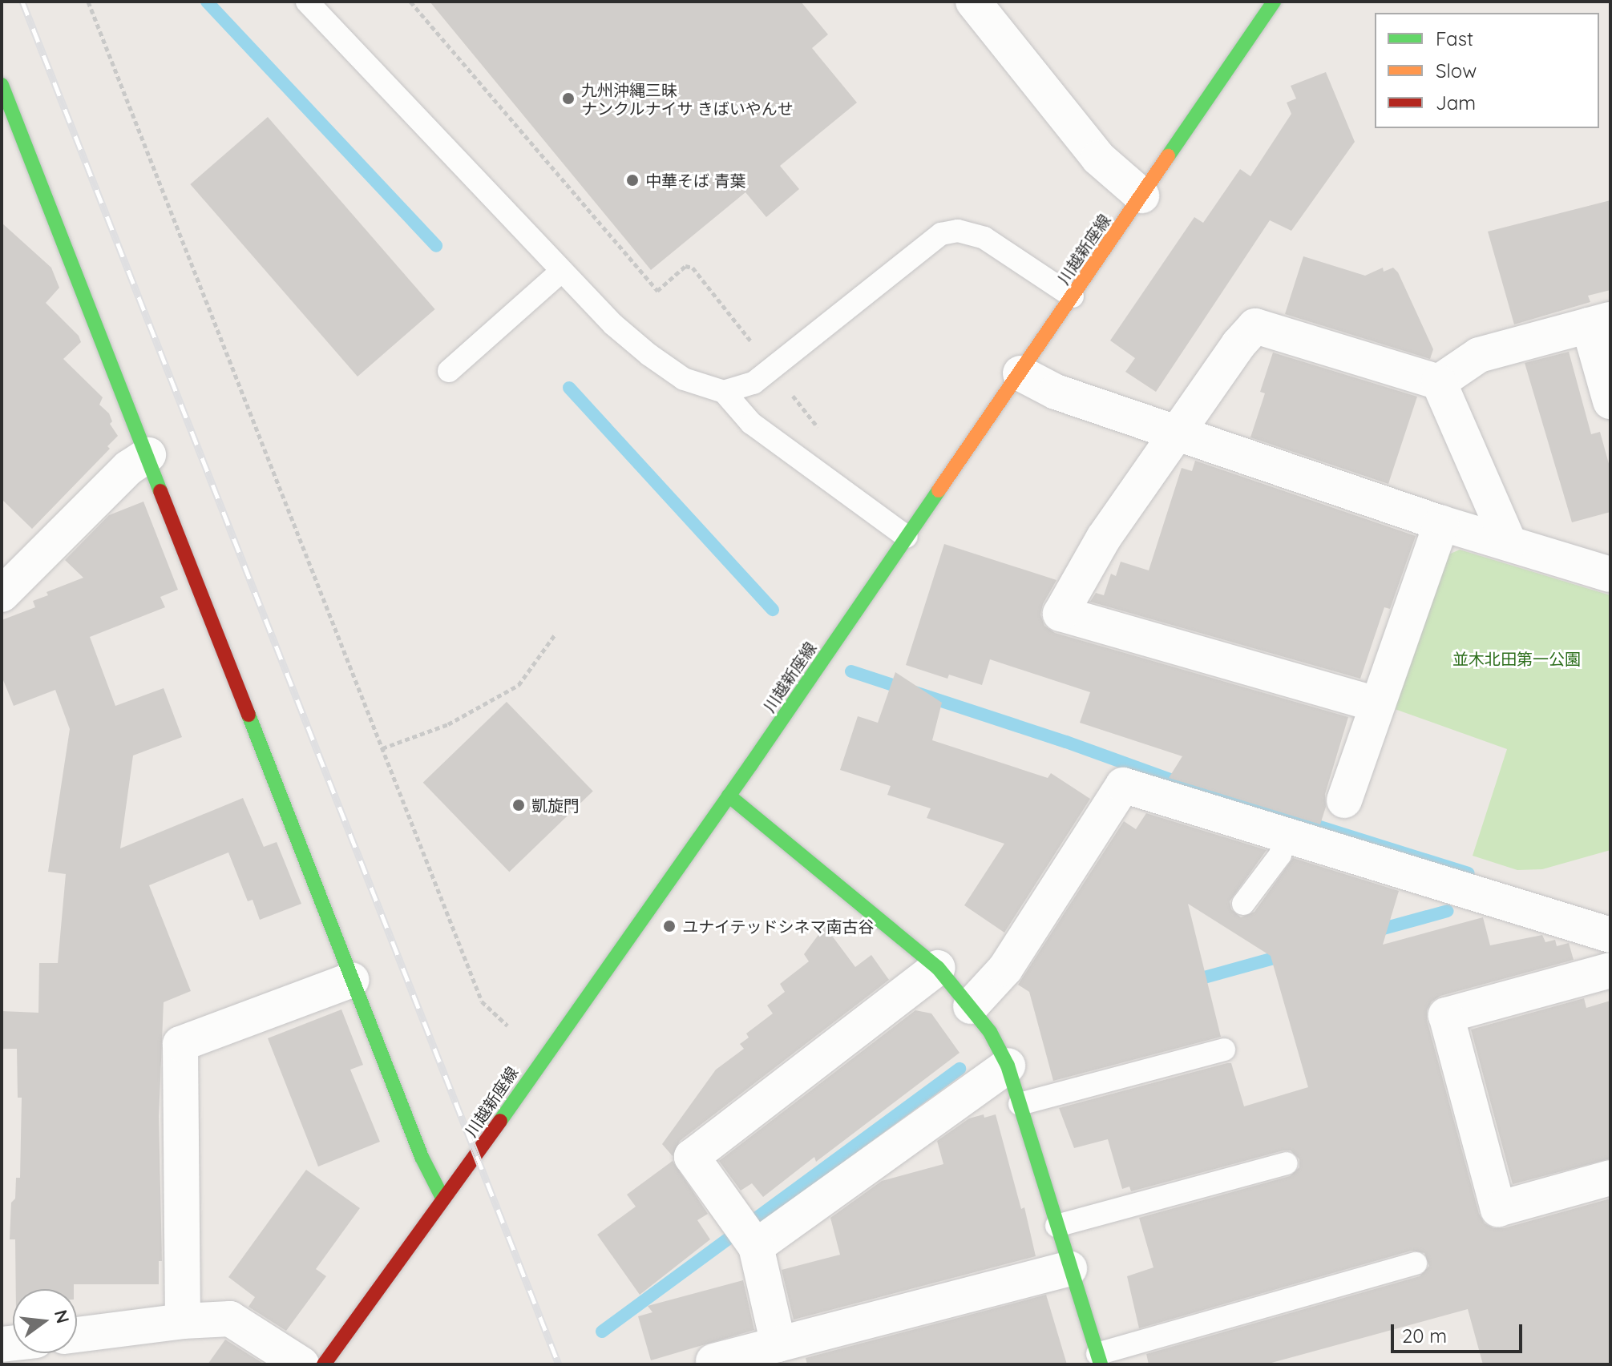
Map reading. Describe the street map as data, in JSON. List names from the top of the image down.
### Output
{
  "streets": {
    "street": ["川越新座線"]
  },
  "parks": ["並木北田第一公園"],
  "places": [
    "九州沖縄三昧 ナンクルナイサ きばいやんせ",
    "中華そば 青葉",
    "凱旋門",
    "ユナイテッドシネマ南古谷"
  ],
  "legend": ["Fast", "Slow", "Jam"],
  "scale_bar": "20 m",
  "north": "right"
}
